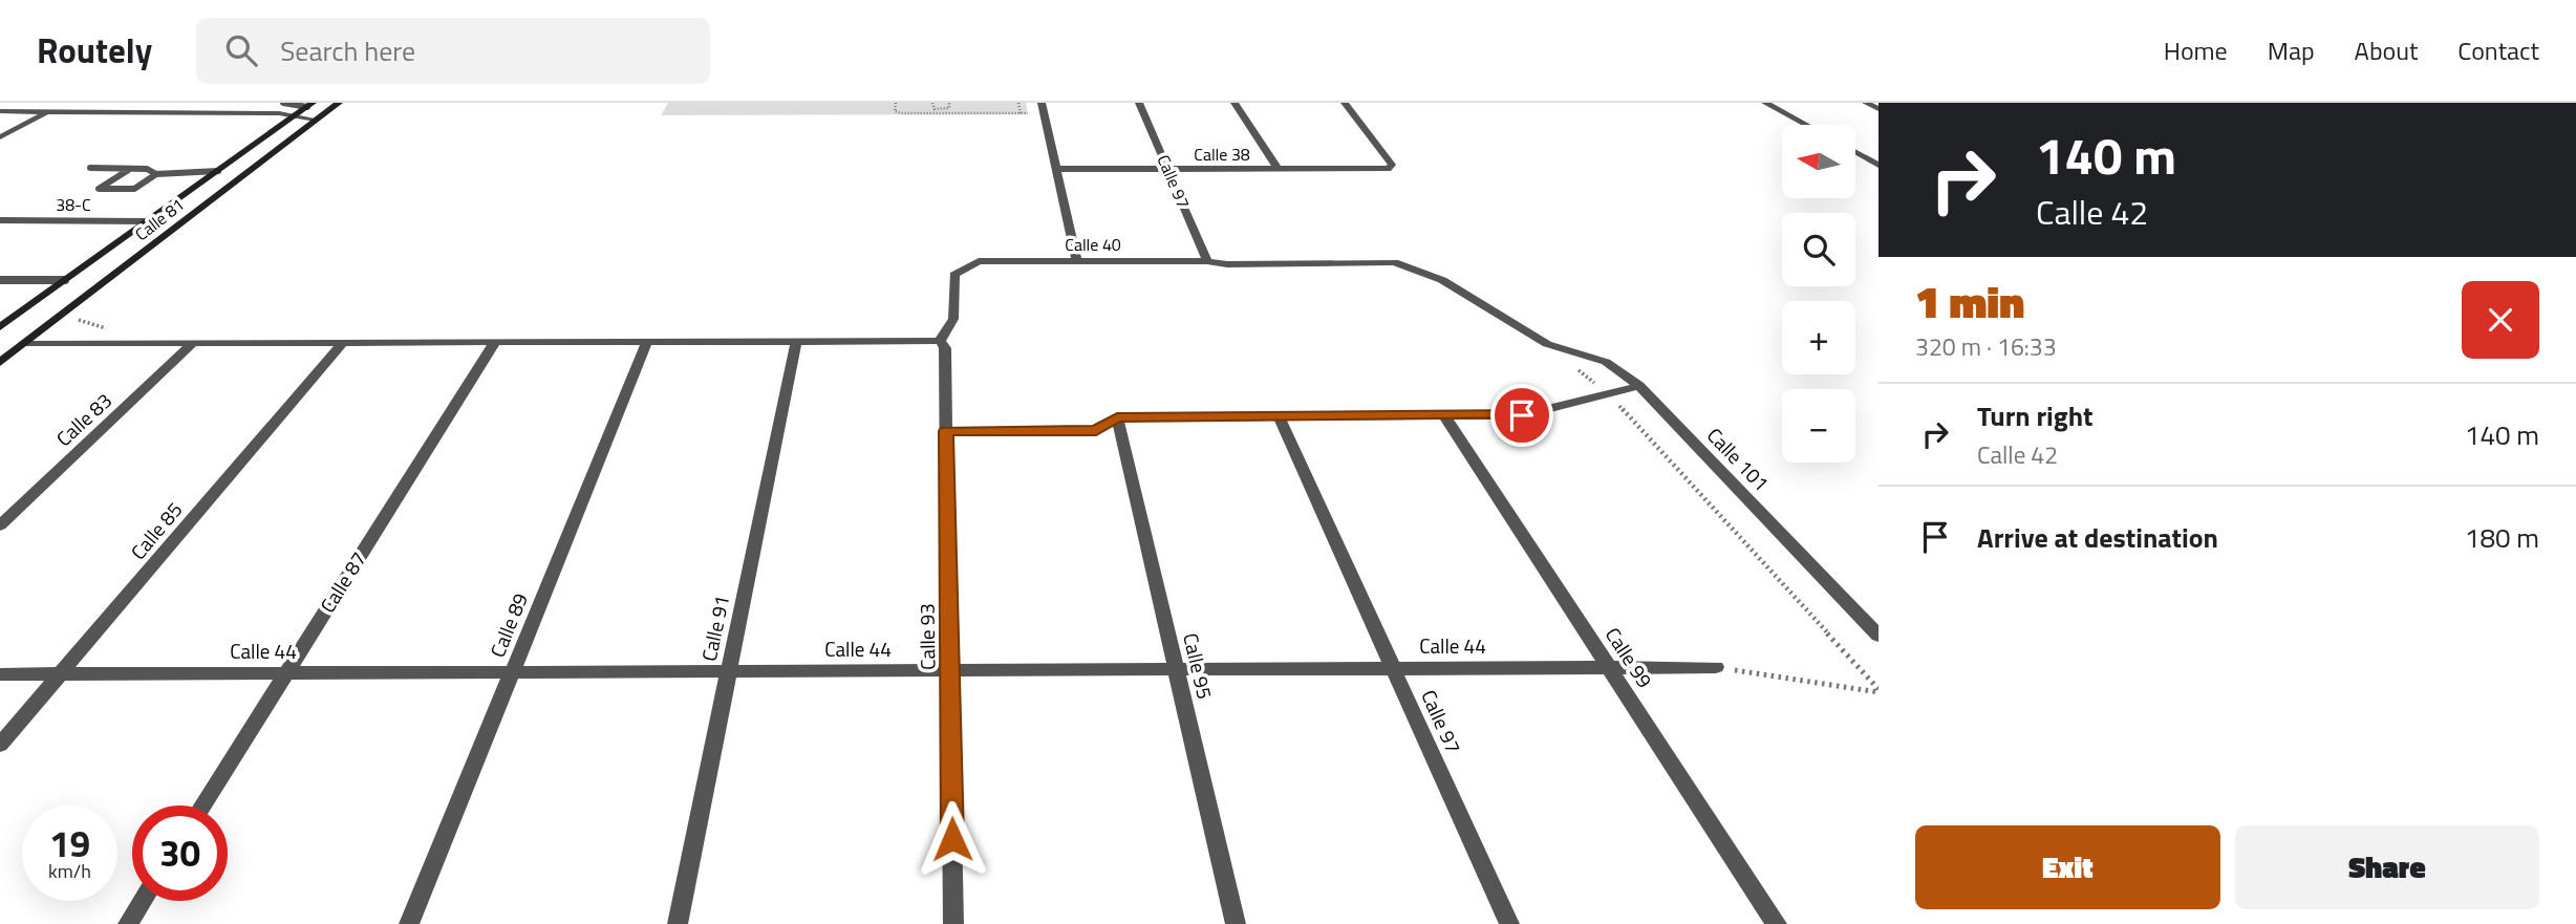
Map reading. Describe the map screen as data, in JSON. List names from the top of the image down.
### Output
{
  "streets": {
    "main road": ["Calle 81"],
    "street": [
      "Calle 38",
      "Calle 97",
      "38-C",
      "Calle 40",
      "Calle 83",
      "Calle 101",
      "Calle 85",
      "Calle 87",
      "Calle 89",
      "Calle 91",
      "Calle 93",
      "Calle 44",
      "Calle 99",
      "Calle 95"
    ]
  },
  "crossings": [
    ["Calle 38", "Calle 97"],
    ["Calle 97", "Calle 40"],
    ["Calle 97", "Calle 44"],
    ["38-C", "Calle 81"],
    ["Calle 40", "Calle 101"],
    ["Calle 40", "Calle 93"],
    ["Calle 85", "Calle 44"],
    ["Calle 87", "Calle 44"],
    ["Calle 89", "Calle 44"],
    ["Calle 91", "Calle 44"],
    ["Calle 93", "Calle 44"],
    ["Calle 44", "Calle 99"],
    ["Calle 44", "Calle 95"]
  ],
  "north": "left",
  "page": {
    "header": "Routely",
    "search": "Search here",
    "nav": [
      "Home",
      "Map",
      "About",
      "Contact"
    ],
    "turn": ["140 m", "Calle 42"],
    "map_buttons": ["+", "−"],
    "heading": ["1 min", "320 m · 16:33"],
    "list": [
      {
        "name": "Turn right",
        "note": "Calle 42",
        "value": "140 m"
      },
      {
        "name": "Arrive at destination",
        "value": "180 m"
      }
    ],
    "speed": "19 km/h",
    "limit": "30",
    "buttons": ["Exit", "Share"]
  }
}
